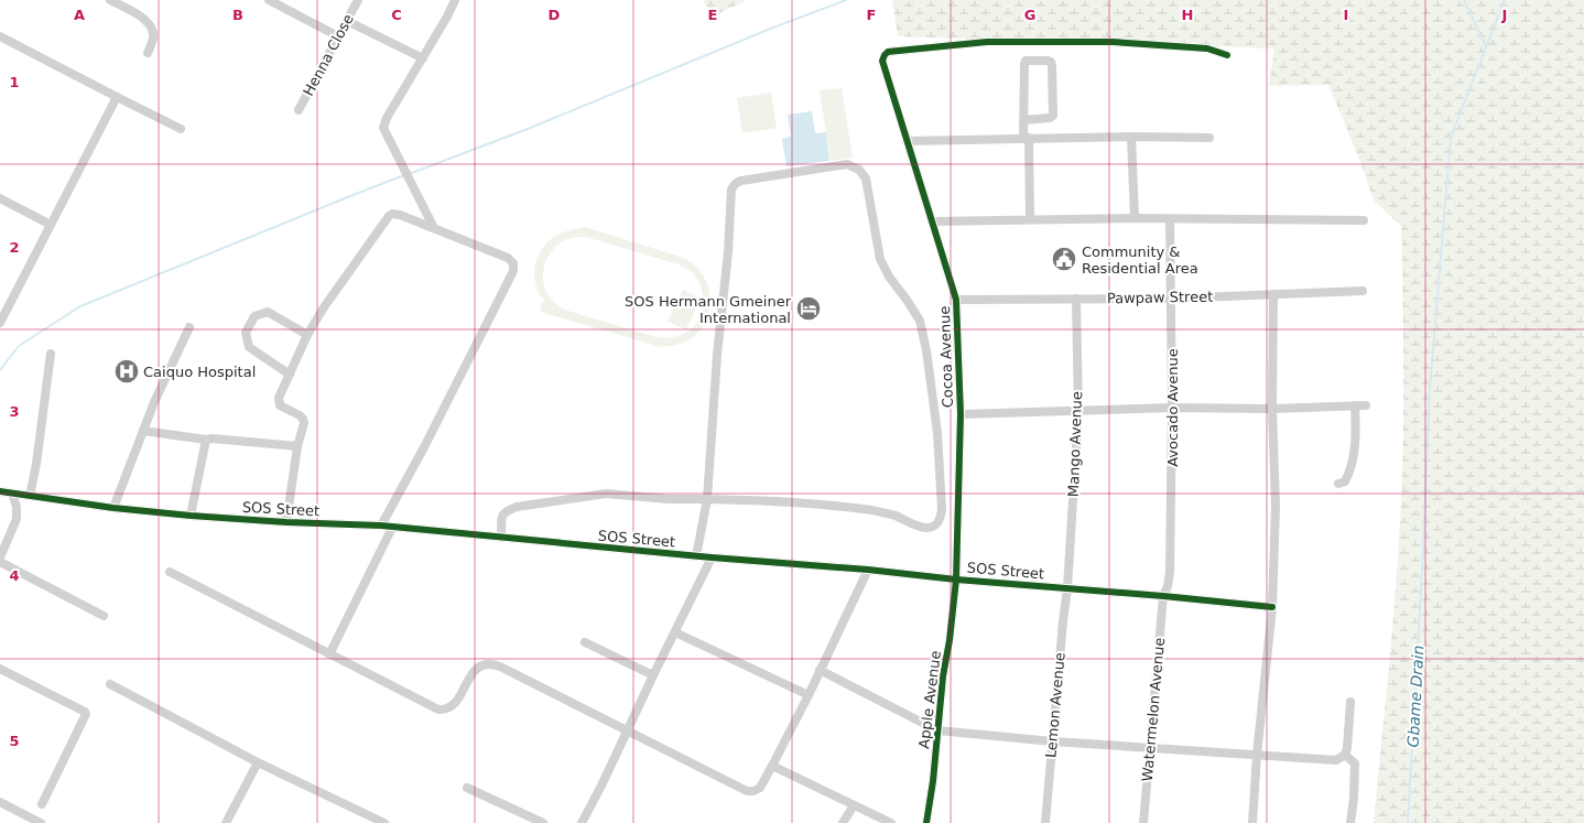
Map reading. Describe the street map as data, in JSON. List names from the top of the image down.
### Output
{
  "streets": {
    "street": [
      "Henna Close",
      "Pawpaw Street",
      "Cocoa Avenue",
      "Avocado Avenue",
      "Mango Avenue",
      "SOS Street",
      "Apple Avenue",
      "Lemon Avenue",
      "Watermelon Avenue"
    ]
  },
  "crossings": [
    ["Pawpaw Street", "Cocoa Avenue"],
    ["Pawpaw Street", "Avocado Avenue"],
    ["Pawpaw Street", "Mango Avenue"],
    ["Cocoa Avenue", "SOS Street"],
    ["Cocoa Avenue", "Apple Avenue"],
    ["Avocado Avenue", "SOS Street"],
    ["Avocado Avenue", "Watermelon Avenue"],
    ["Mango Avenue", "SOS Street"],
    ["Mango Avenue", "Lemon Avenue"],
    ["SOS Street", "Apple Avenue"],
    ["SOS Street", "Lemon Avenue"],
    ["SOS Street", "Watermelon Avenue"]
  ],
  "water": ["Gbame Drain"],
  "places": {
    "public building": ["Community & Residential Area"],
    "hotel": ["SOS Hermann Gmeiner International"],
    "hospital": ["Caiquo Hospital"]
  },
  "grid": {
    "columns": [
      "A",
      "B",
      "C",
      "D",
      "E",
      "F",
      "G",
      "H",
      "I",
      "J"
    ],
    "rows": [
      "1",
      "2",
      "3",
      "4",
      "5"
    ]
  }
}
